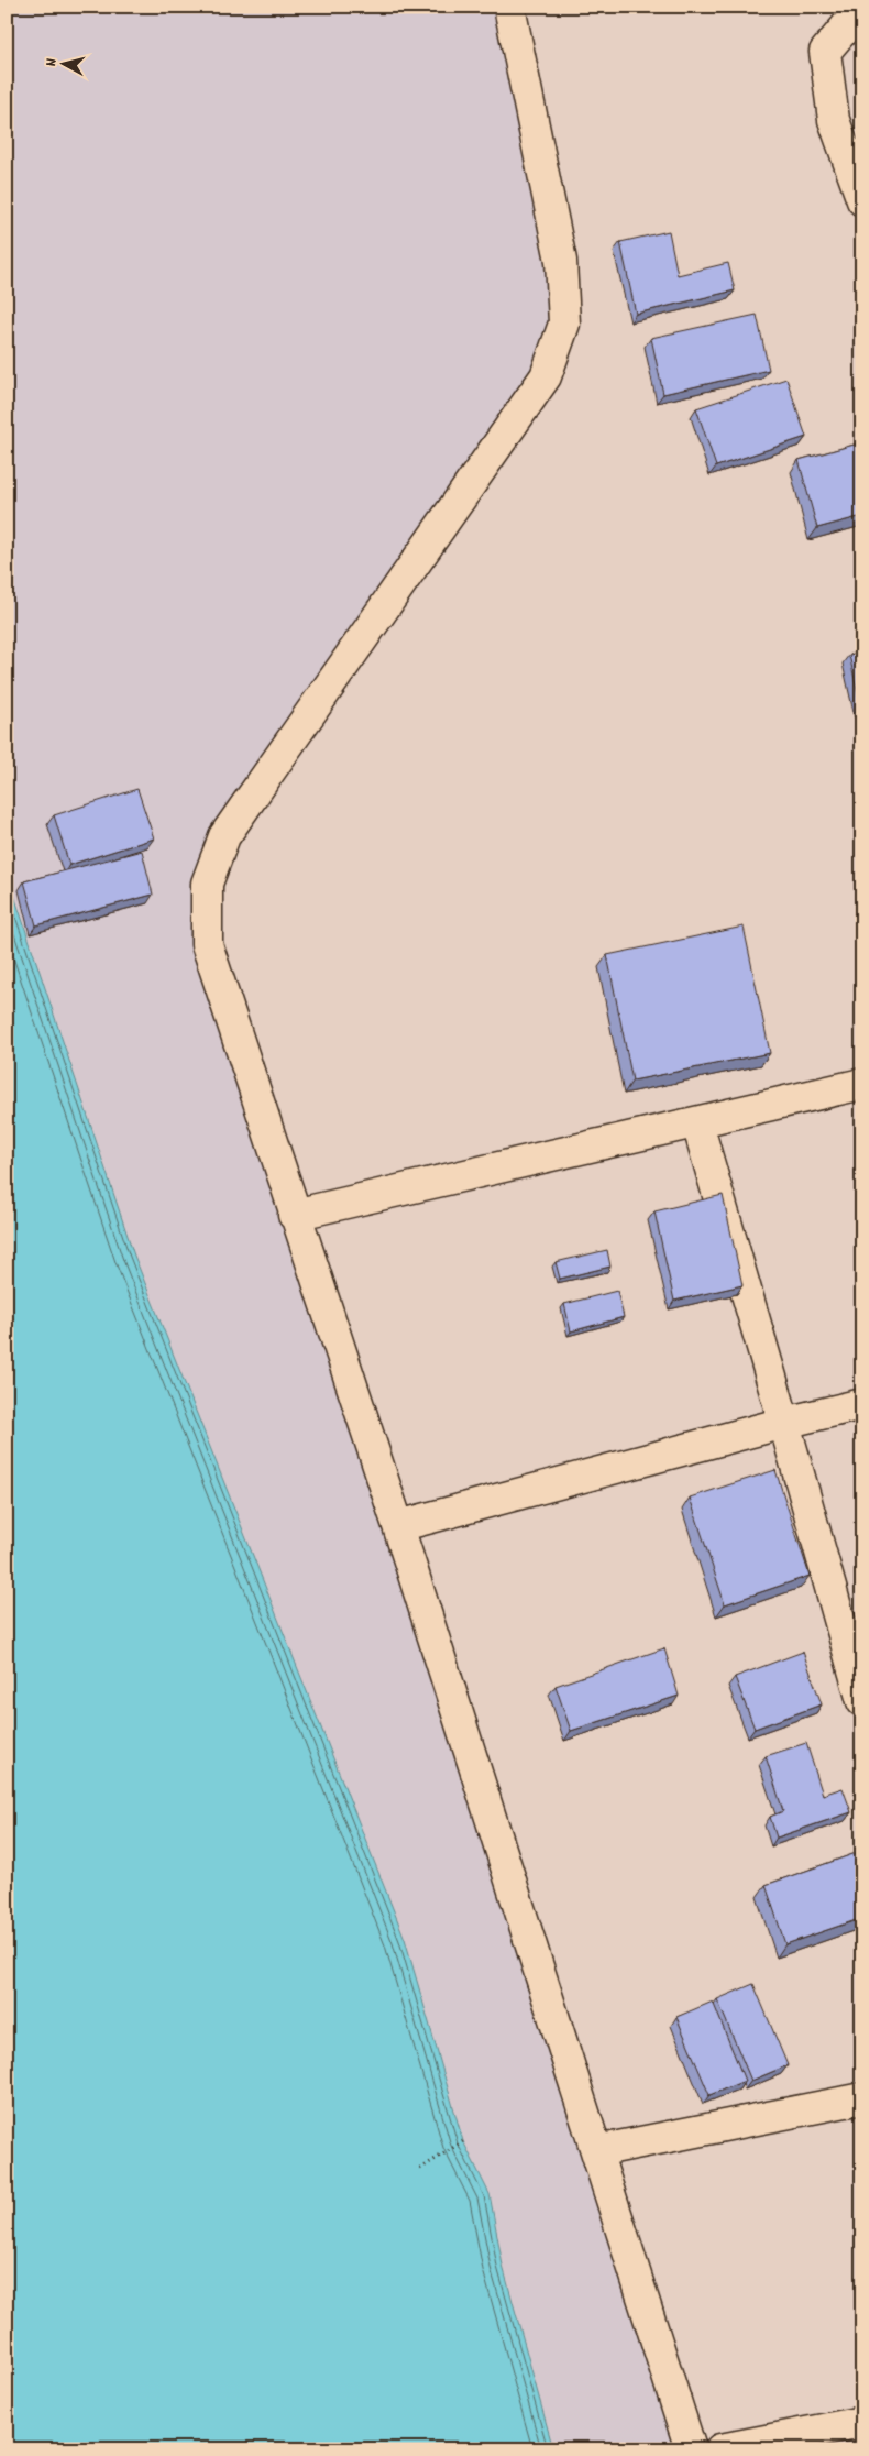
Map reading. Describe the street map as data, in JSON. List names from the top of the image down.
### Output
{
  "north": "left"
}
